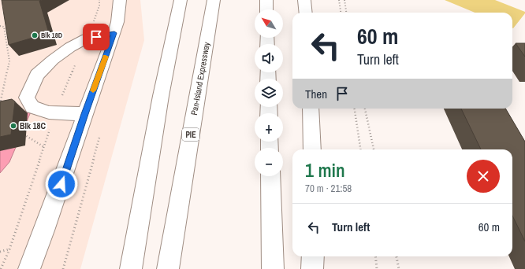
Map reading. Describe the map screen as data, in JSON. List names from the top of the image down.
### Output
{
  "streets": {
    "main road": ["Pan-Island Expressway", "PIE"]
  },
  "places": ["Blk 18D", "Blk 18C"],
  "north": "top left",
  "page": {
    "map_buttons": ["+", "−"],
    "turn": ["60 m", "Turn left"],
    "then": "Then",
    "heading": ["1 min", "70 m · 21:58"],
    "list": [
      {
        "name": "Turn left",
        "value": "60 m"
      }
    ]
  }
}
